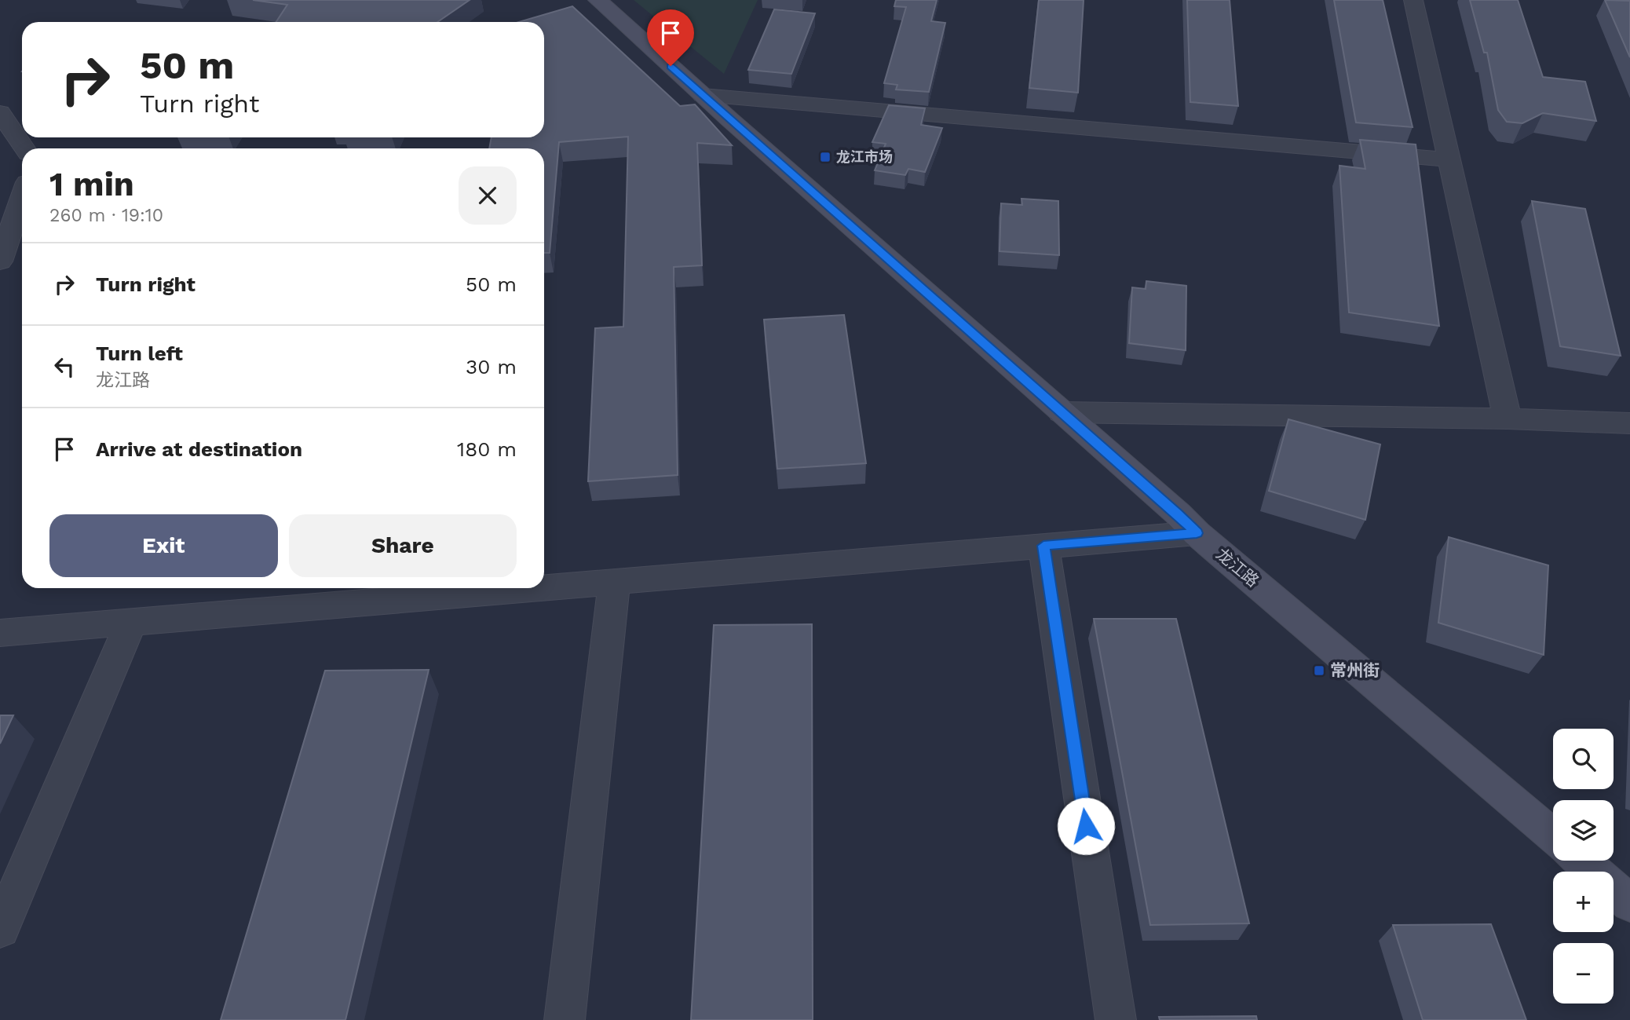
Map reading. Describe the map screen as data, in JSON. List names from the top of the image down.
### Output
{
  "streets": {
    "street": ["龙江路"]
  },
  "places": {
    "transit": ["龙江市场", "常州街"]
  },
  "page": {
    "turn": ["50 m", "Turn right"],
    "heading": ["1 min", "260 m · 19:10"],
    "list": [
      {
        "name": "Turn right",
        "value": "50 m"
      },
      {
        "name": "Turn left",
        "note": "龙江路",
        "value": "30 m"
      },
      {
        "name": "Arrive at destination",
        "value": "180 m"
      }
    ],
    "buttons": ["Exit", "Share"],
    "map_buttons": ["+", "−"]
  }
}
